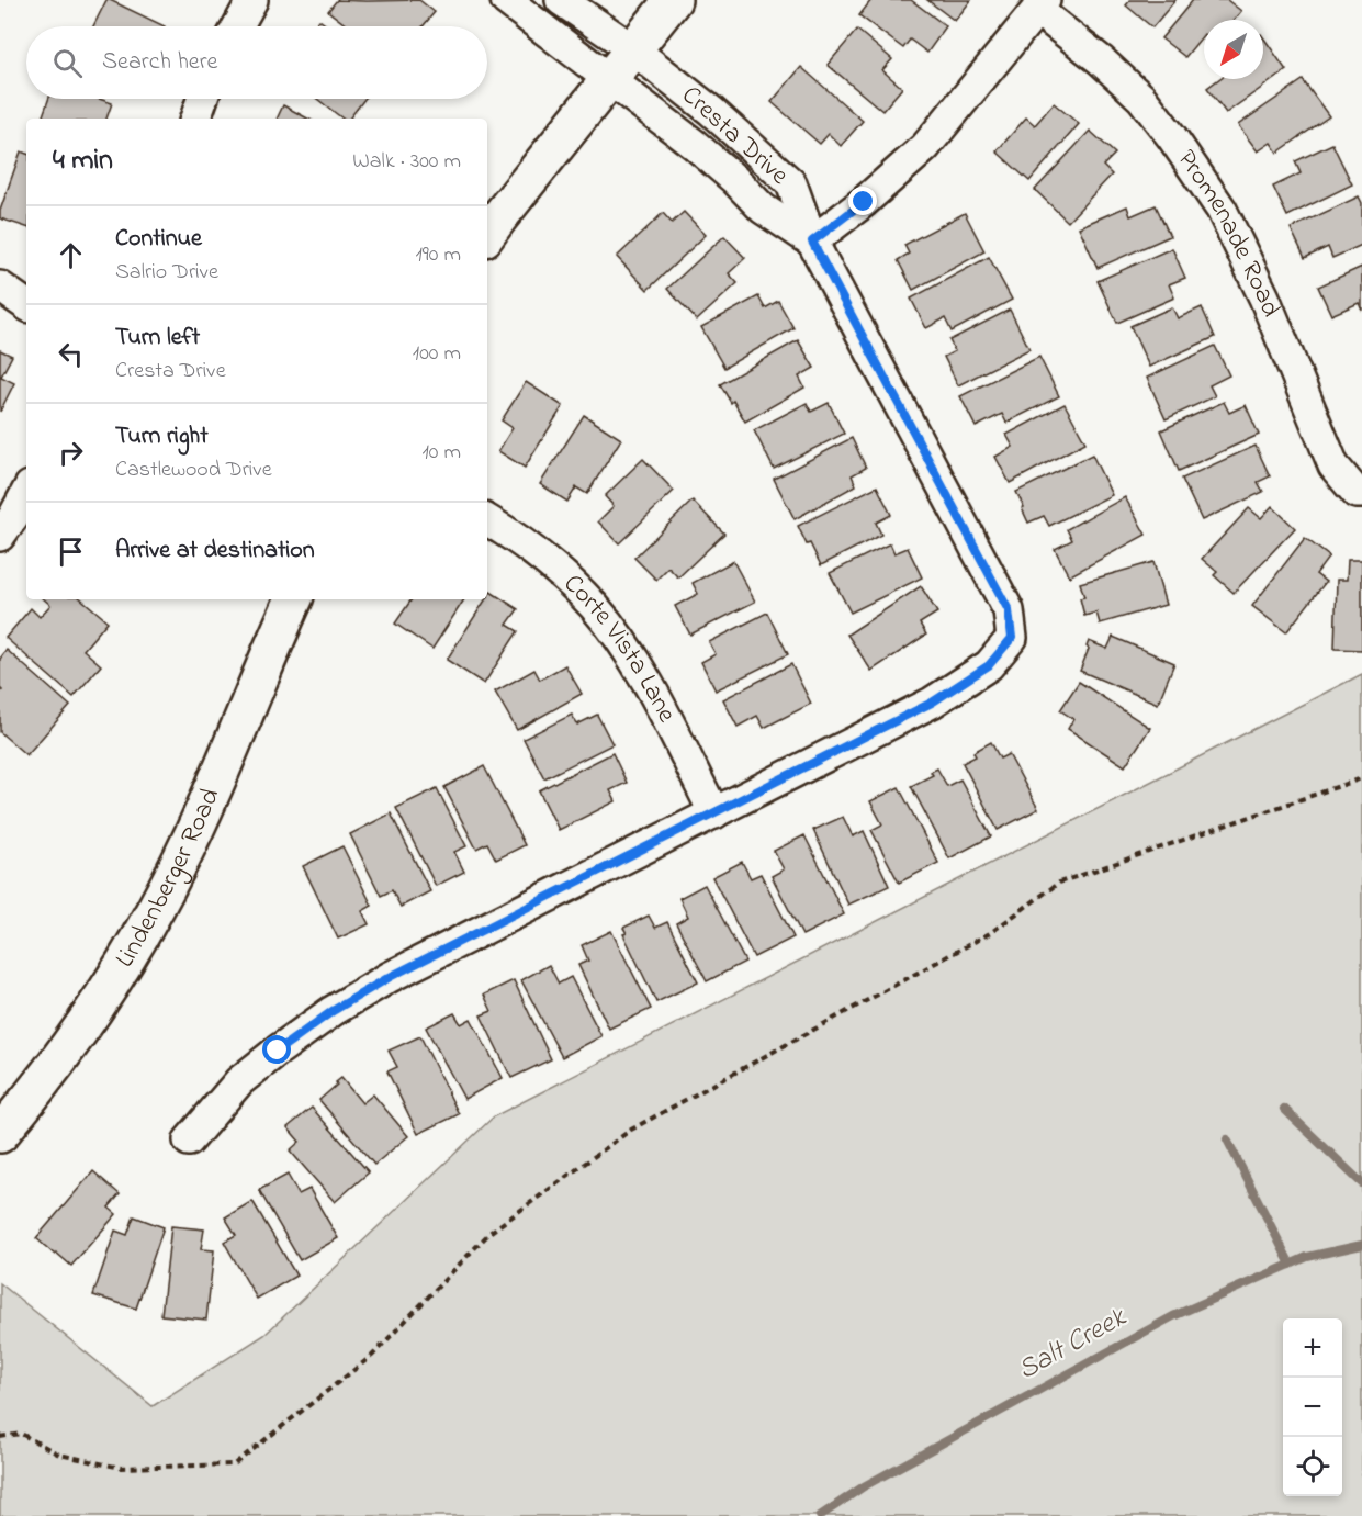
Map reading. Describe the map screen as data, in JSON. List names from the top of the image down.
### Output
{
  "streets": {
    "street": [
      "Cresta Drive",
      "Promenade Road",
      "Corte Vista Lane",
      "Lindenberger Road"
    ]
  },
  "crossings": [
    ["Cresta Drive", "Corte Vista Lane"]
  ],
  "water": ["Salt Creek"],
  "north": "bottom left",
  "page": {
    "search": "Search here",
    "heading": ["4 min", "Walk · 300 m"],
    "list": [
      ["Continue", "Salrio Drive", "190 m"],
      ["Turn left", "Cresta Drive", "100 m"],
      ["Turn right", "Castlewood Drive", "10 m"],
      "Arrive at destination"
    ],
    "map_buttons": ["+", "−"]
  }
}
